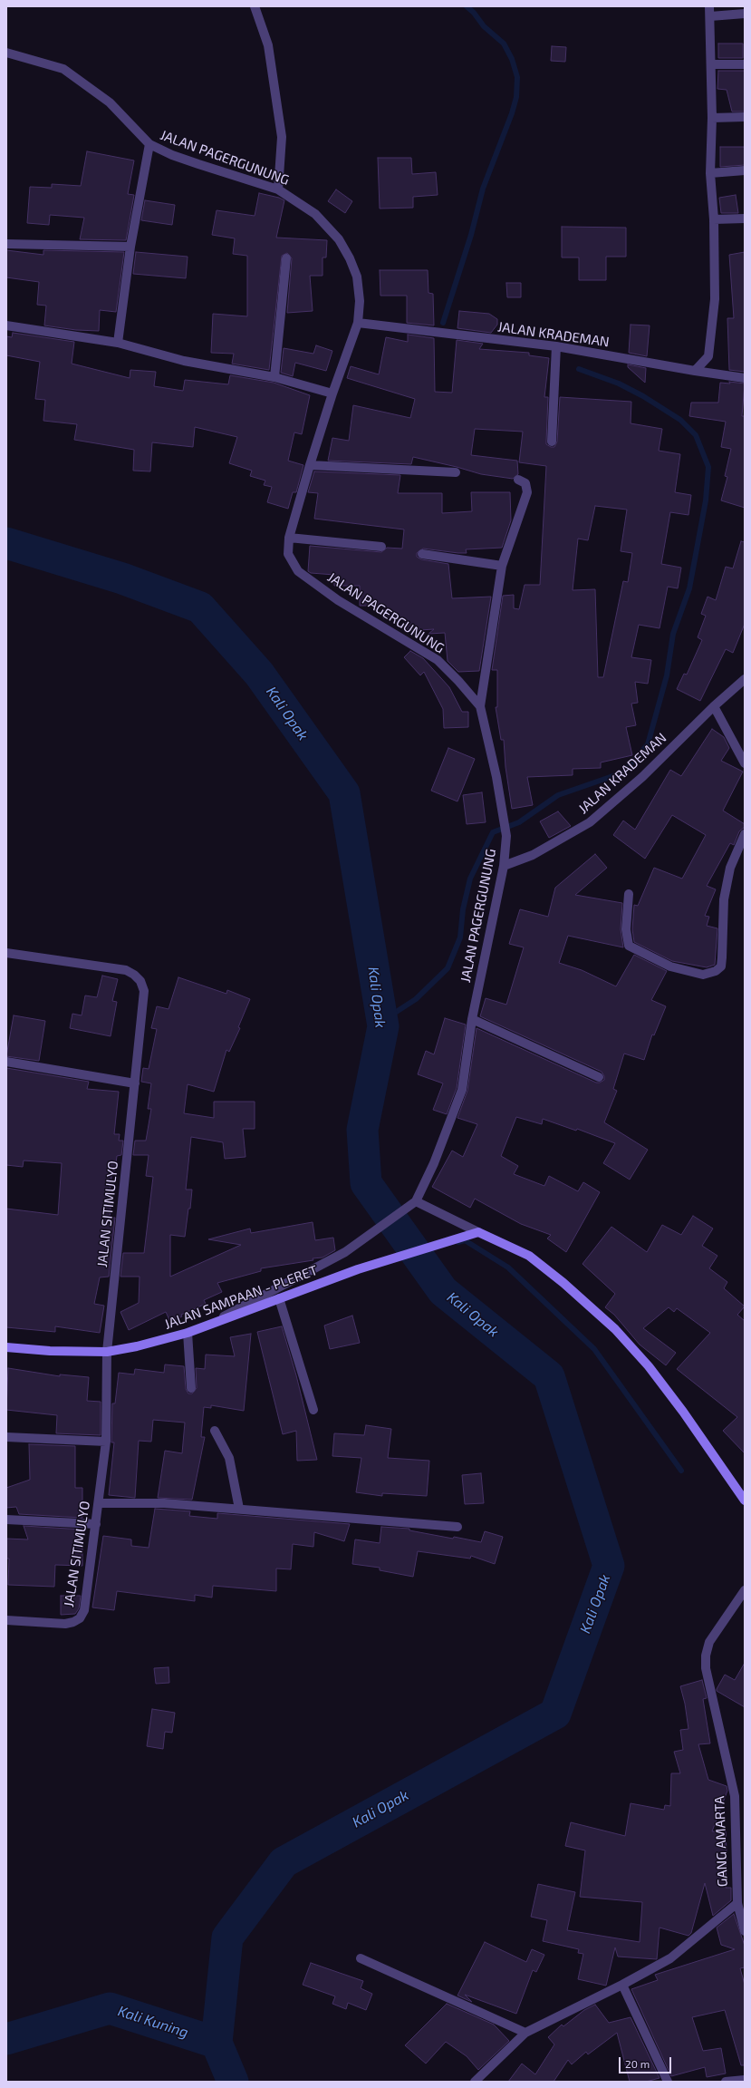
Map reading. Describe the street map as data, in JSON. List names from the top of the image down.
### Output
{
  "streets": {
    "main road": ["JALAN SAMPAAN - PLERET"],
    "street": [
      "JALAN PAGERGUNUNG",
      "JALAN KRADEMAN",
      "JALAN SITIMULYO",
      "GANG AMARTA"
    ]
  },
  "crossings": [
    ["JALAN PAGERGUNUNG", "JALAN KRADEMAN"],
    ["JALAN PAGERGUNUNG", "JALAN SAMPAAN - PLERET"],
    ["JALAN SITIMULYO", "JALAN SAMPAAN - PLERET"]
  ],
  "water": ["Kali Opak", "Kali Kuning"],
  "scale_bar": "20 m"
}
